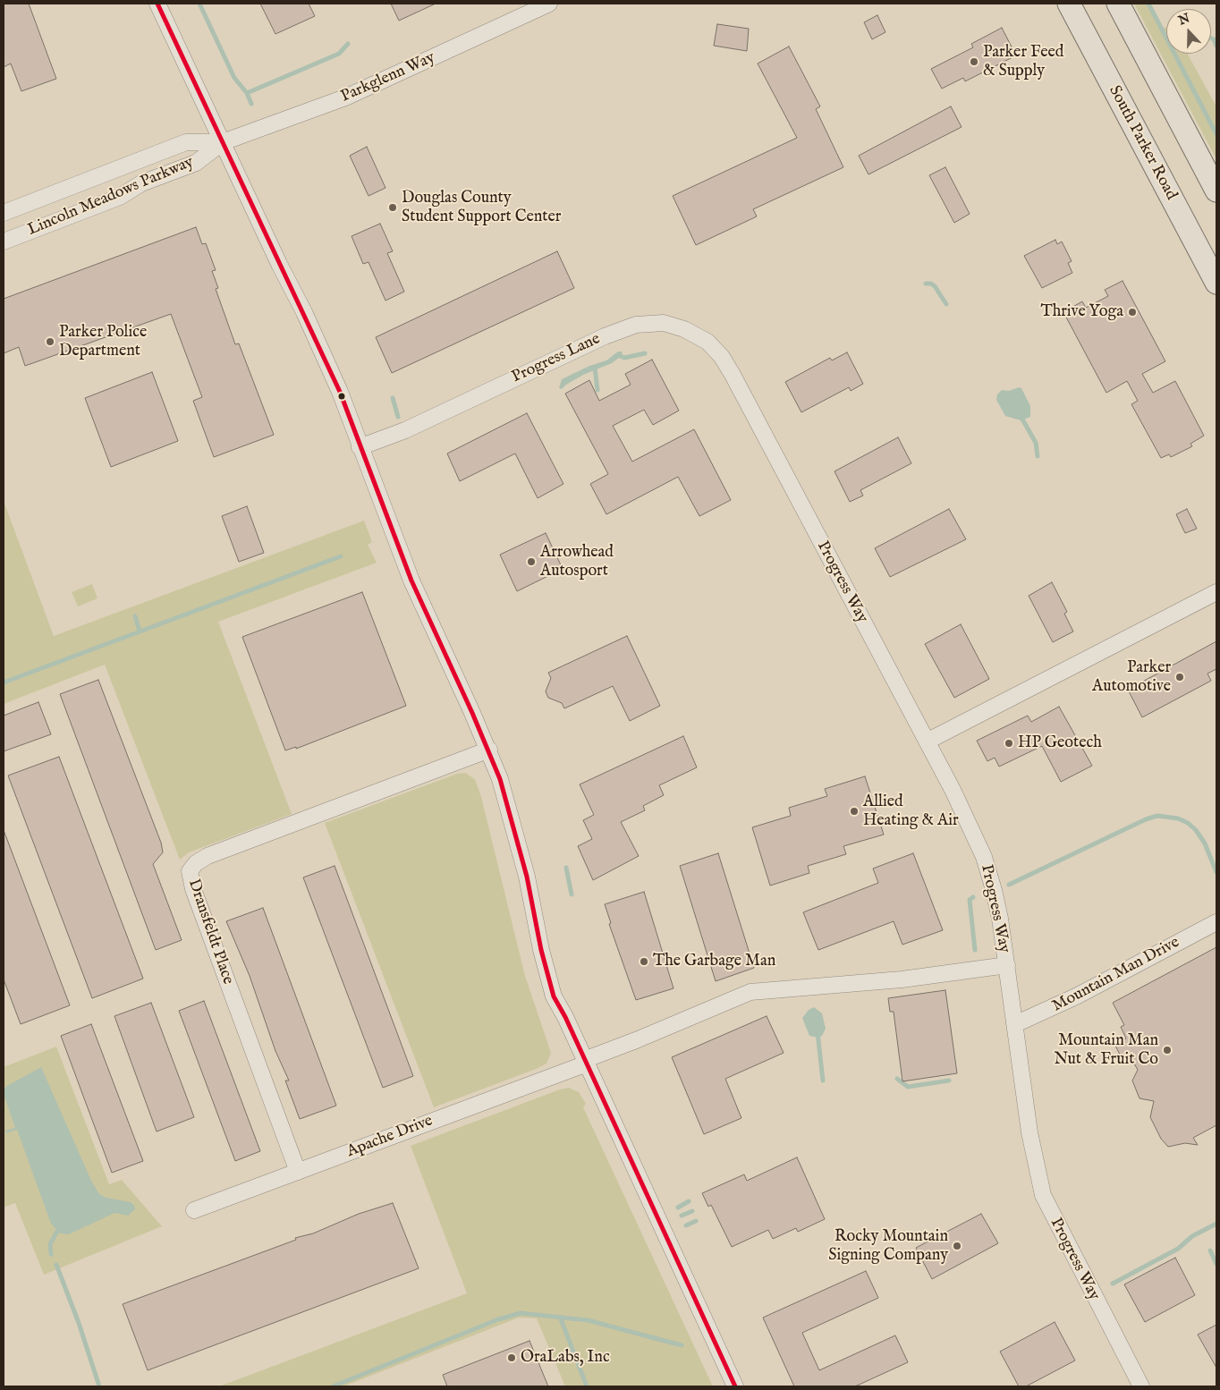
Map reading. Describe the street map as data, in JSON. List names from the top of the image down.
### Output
{
  "streets": {
    "highway": ["South Parker Road"],
    "street": [
      "Parkglenn Way",
      "Lincoln Meadows Parkway",
      "Progress Lane",
      "Progress Way",
      "Dransfeldt Place",
      "Mountain Man Drive",
      "Apache Drive"
    ]
  },
  "crossings": [
    ["Parkglenn Way", "Lincoln Meadows Parkway"],
    ["Progress Lane", "Progress Way"],
    ["Progress Way", "Mountain Man Drive"],
    ["Progress Way", "Apache Drive"],
    ["Dransfeldt Place", "Apache Drive"]
  ],
  "places": [
    "Parker Feed & Supply",
    "Douglas County Student Support Center",
    "Thrive Yoga",
    "Parker Police Department",
    "Arrowhead Autosport",
    "Parker Automotive",
    "HP Geotech",
    "Allied Heating & Air",
    "The Garbage Man",
    "Mountain Man Nut & Fruit Co",
    "Rocky Mountain Signing Company",
    "OraLabs, Inc"
  ],
  "north": "top"
}
